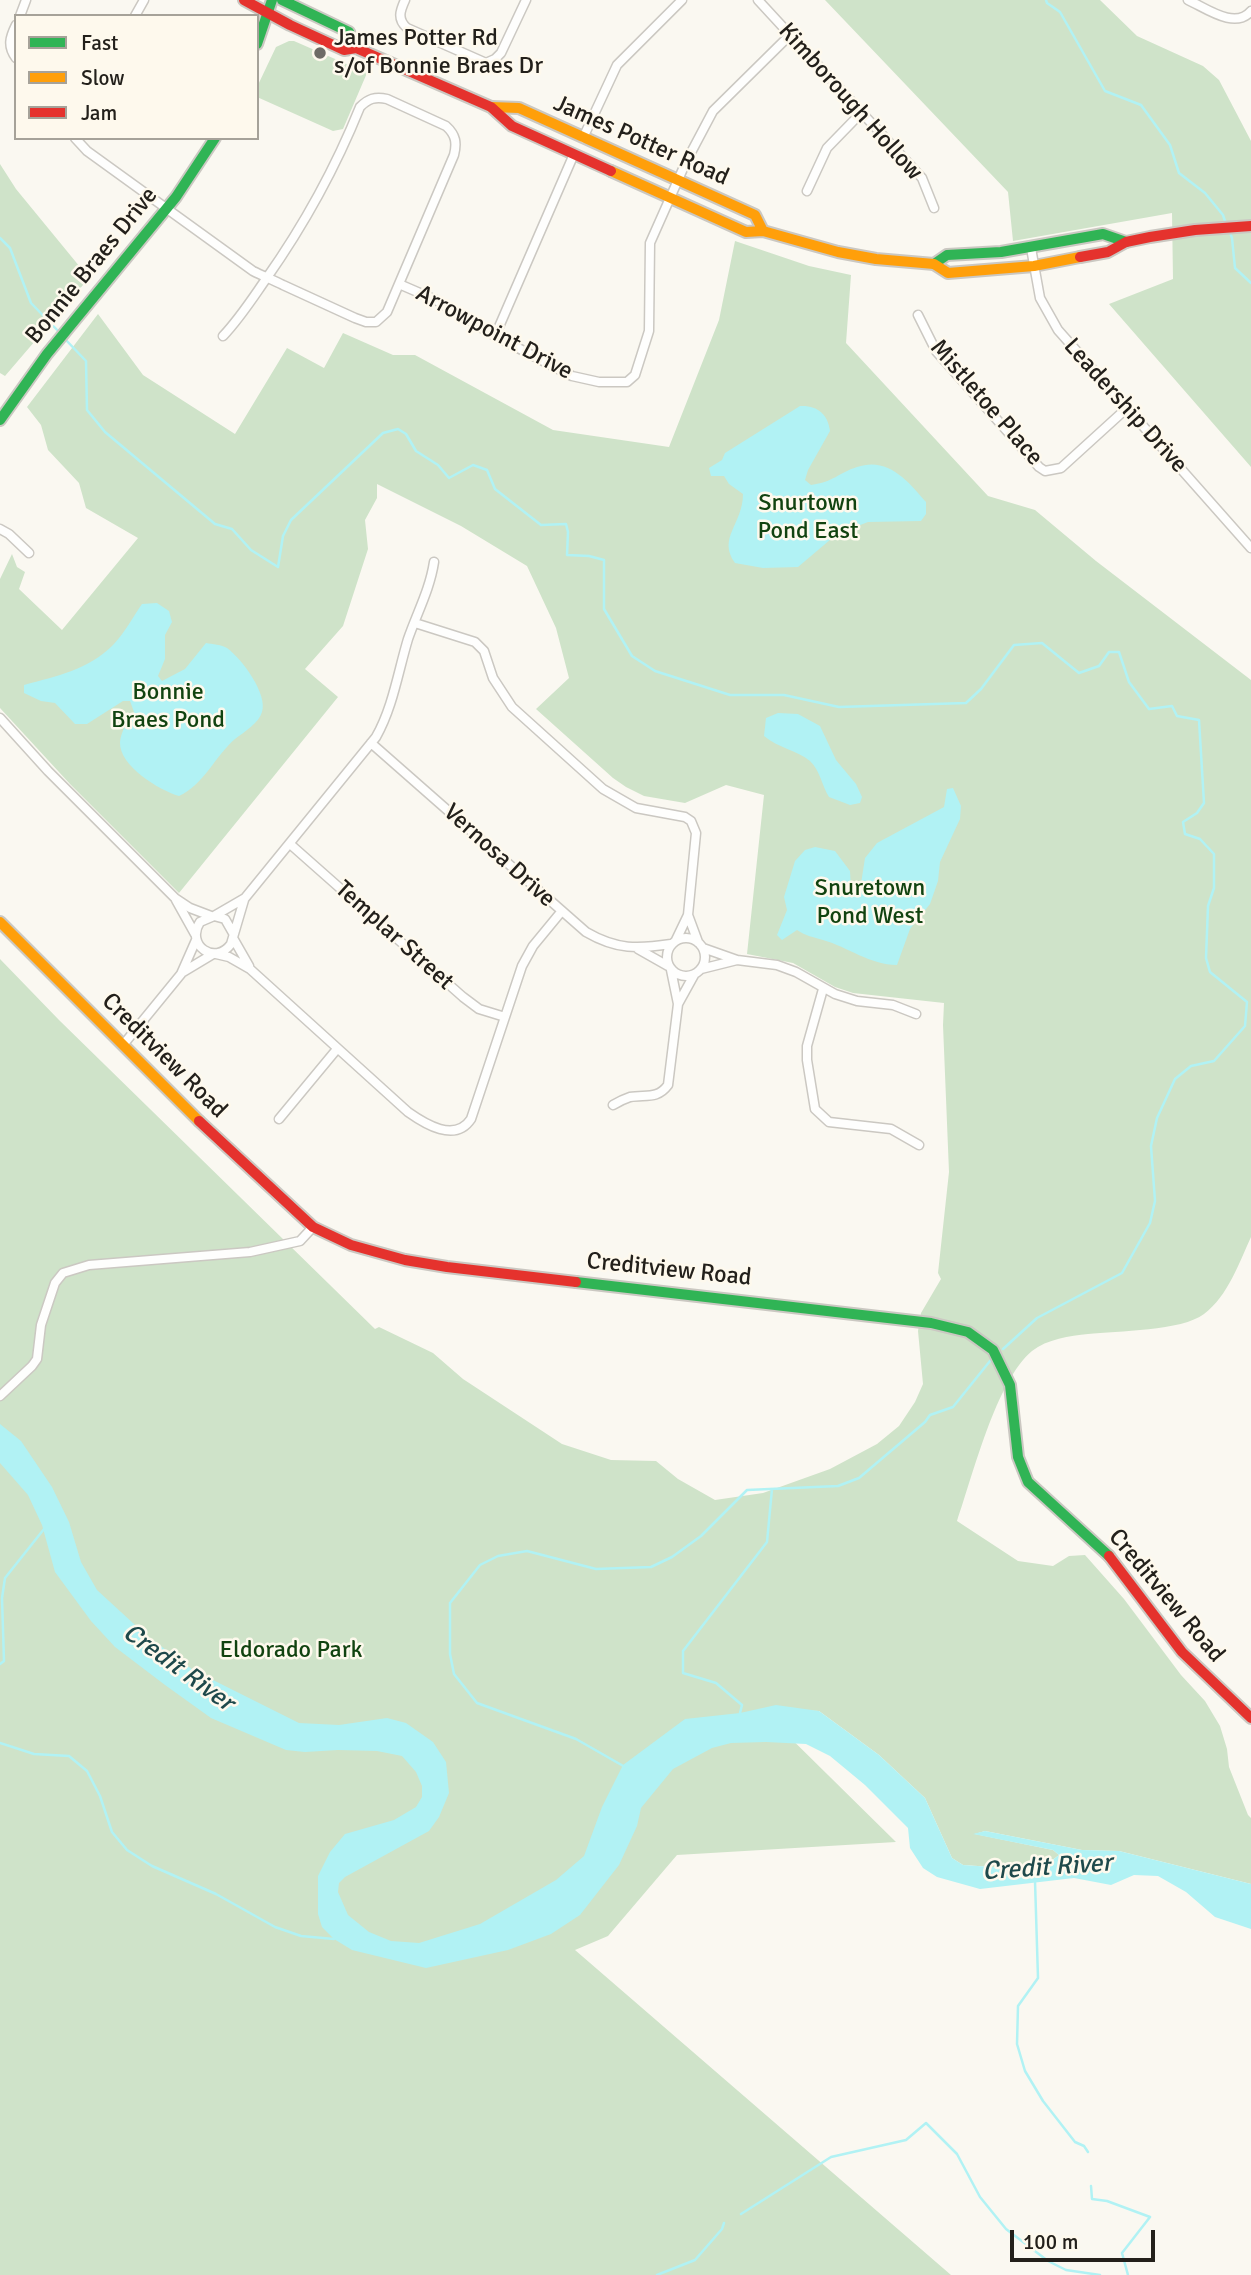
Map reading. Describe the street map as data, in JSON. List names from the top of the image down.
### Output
{
  "streets": {
    "street": [
      "Kimborough Hollow",
      "James Potter Road",
      "Bonnie Braes Drive",
      "Arrowpoint Drive",
      "Mistletoe Place",
      "Leadership Drive",
      "Vernosa Drive",
      "Templar Street",
      "Creditview Road"
    ]
  },
  "crossings": [
    ["Kimborough Hollow", "Arrowpoint Drive"],
    ["James Potter Road", "Arrowpoint Drive"],
    ["James Potter Road", "Leadership Drive"],
    ["Mistletoe Place", "Leadership Drive"]
  ],
  "water": ["Credit River"],
  "parks": [
    "Snurtown Pond East",
    "Bonnie Braes Pond",
    "Snuretown Pond West",
    "Eldorado Park"
  ],
  "places": ["James Potter Rd s/of Bonnie Braes Dr"],
  "legend": ["Fast", "Slow", "Jam"],
  "scale_bar": "100 m"
}
